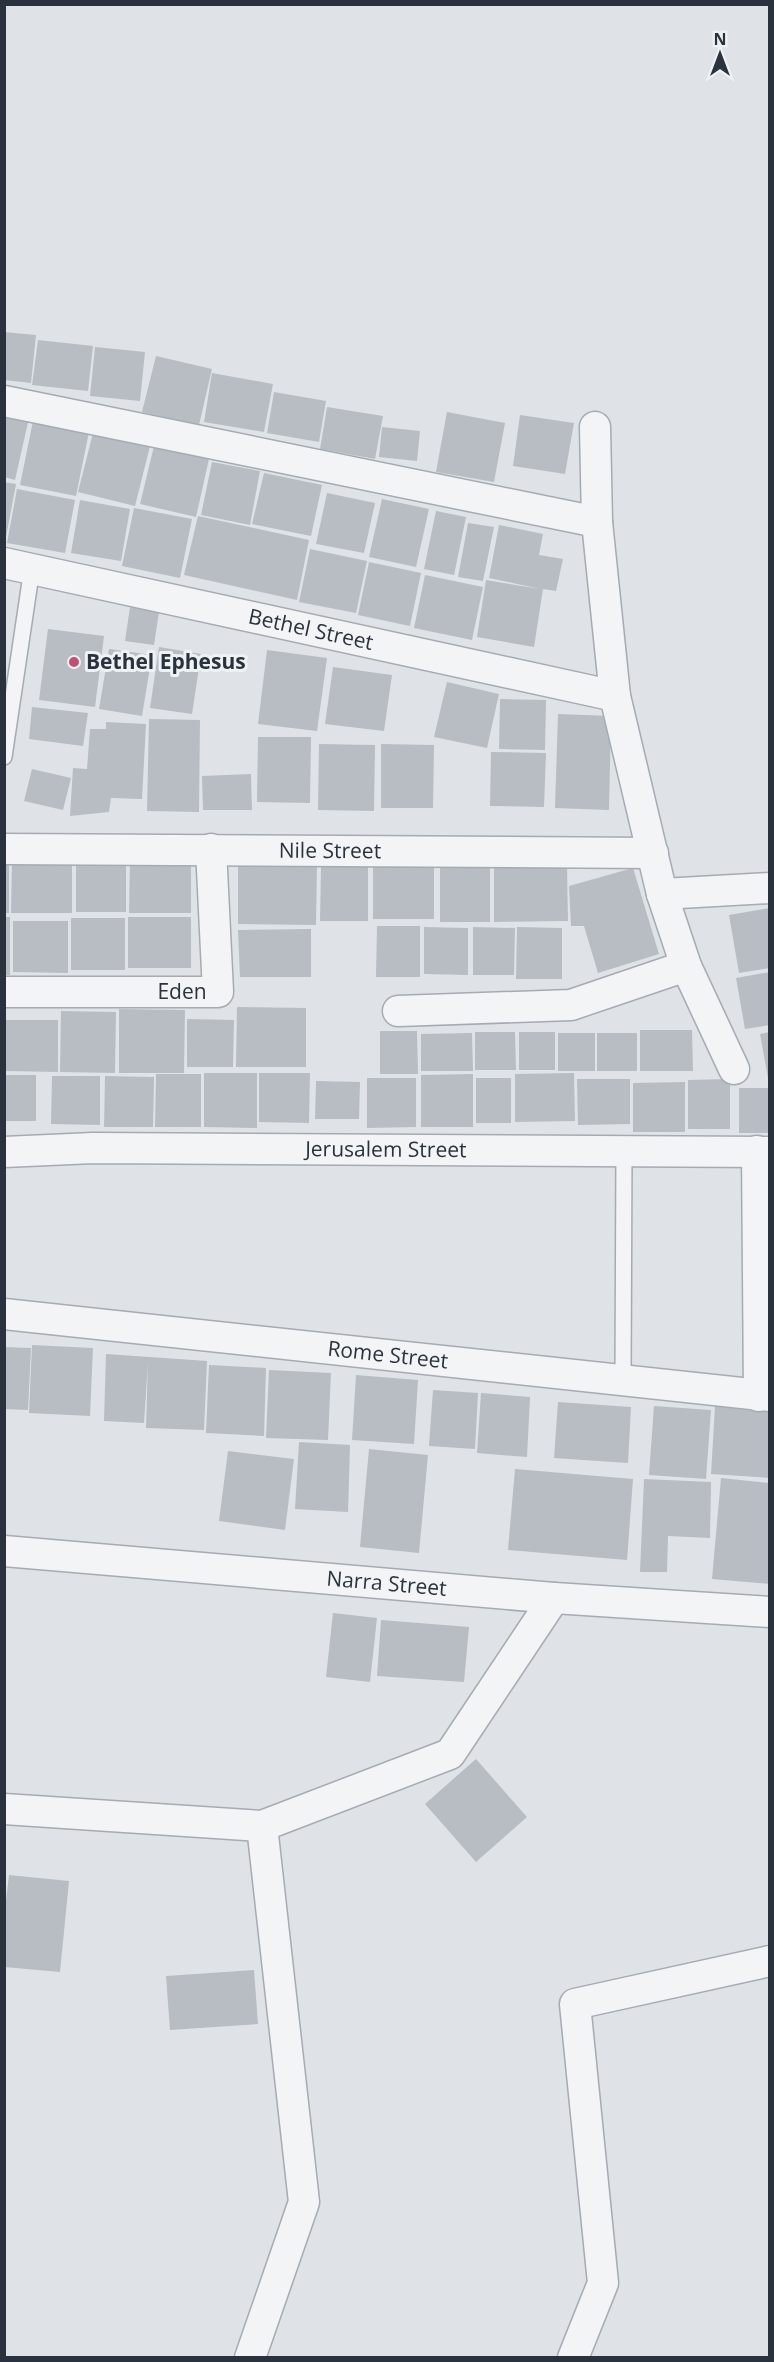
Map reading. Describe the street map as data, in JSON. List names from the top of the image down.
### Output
{
  "streets": {
    "street": [
      "Bethel Street",
      "Nile Street",
      "Eden",
      "Jerusalem Street",
      "Rome Street",
      "Narra Street"
    ]
  },
  "crossings": [
    ["Nile Street", "Eden"]
  ],
  "places": ["Bethel Ephesus"],
  "north": "top"
}
